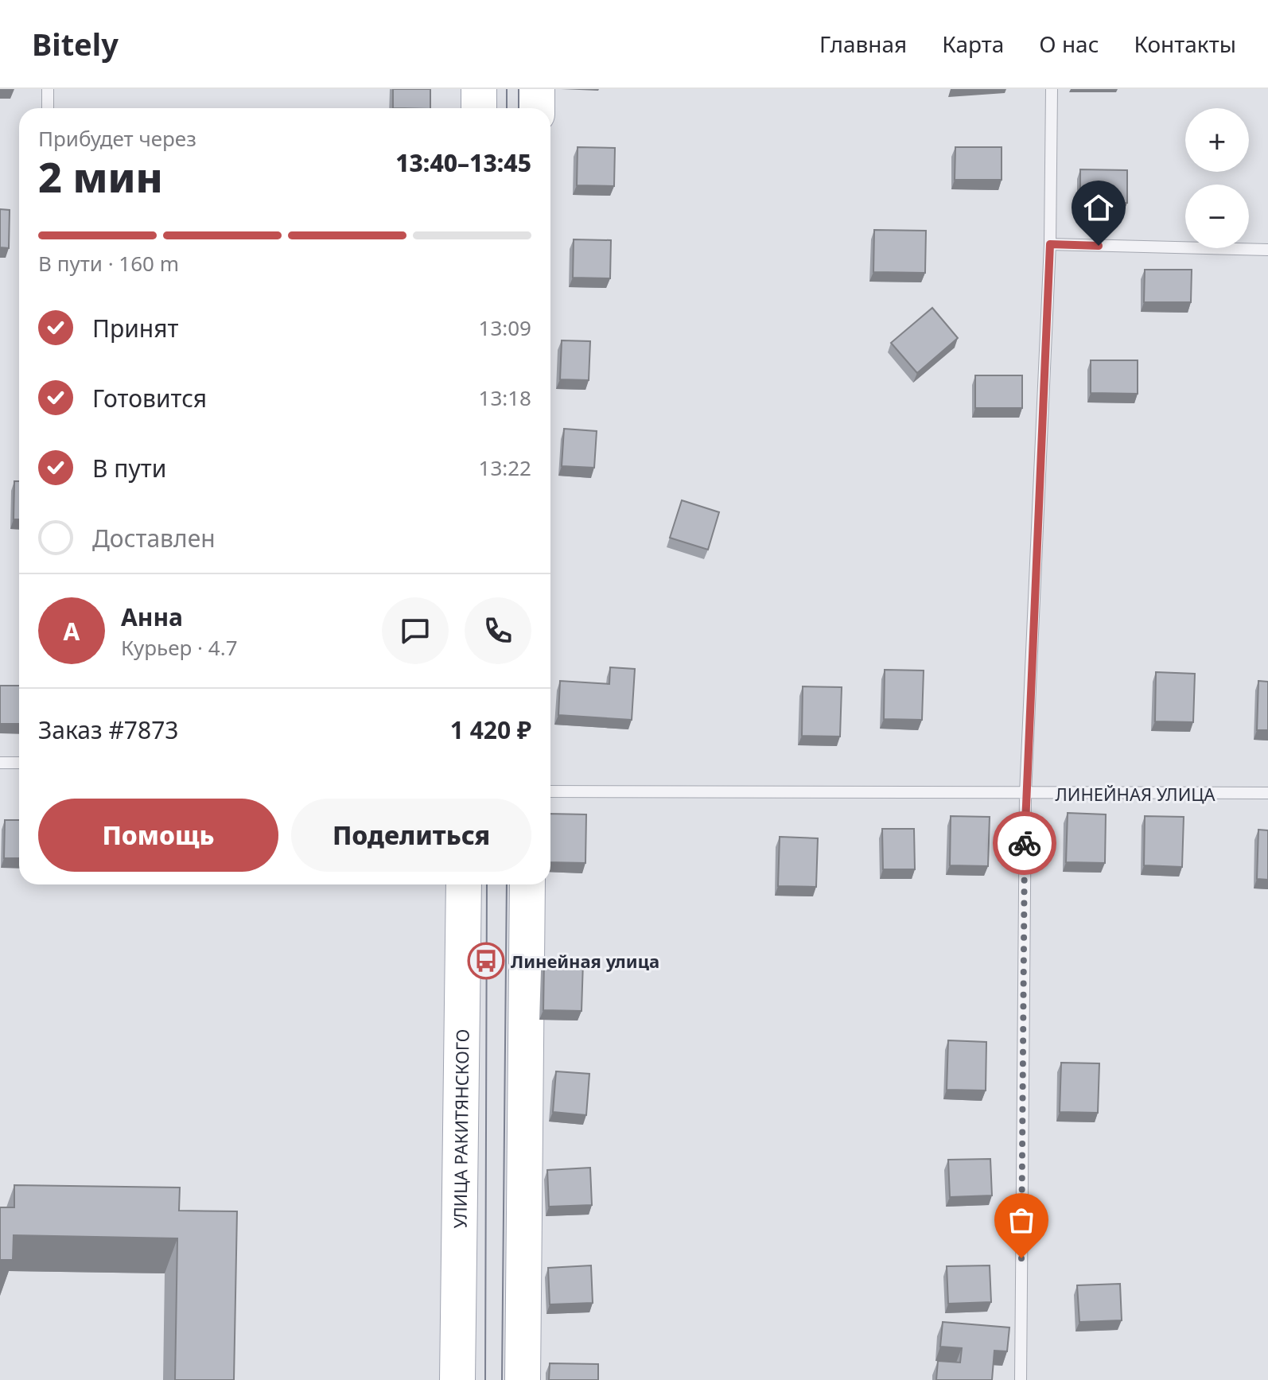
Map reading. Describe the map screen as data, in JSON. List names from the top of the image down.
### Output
{
  "streets": {
    "main road": ["УЛИЦА РАКИТЯНСКОГО"],
    "lane": ["ЛИНЕЙНАЯ УЛИЦА"]
  },
  "places": {
    "bus stop": ["Линейная улица"]
  },
  "page": {
    "header": "Bitely",
    "nav": [
      "Главная",
      "Карта",
      "О нас",
      "Контакты"
    ],
    "map_buttons": ["+", "−"],
    "heading": ["2 мин", "Прибудет через", "13:40–13:45"],
    "panel": [
      "Анна",
      "Курьер · 4.7",
      "Заказ #7873",
      "1 420 ₽"
    ],
    "bar": "В пути · 160 m",
    "list": [
      ["Принят", "13:09"],
      ["Готовится", "13:18"],
      ["В пути", "13:22"],
      "Доставлен"
    ],
    "round": "А",
    "buttons": ["Помощь", "Поделиться"]
  }
}
